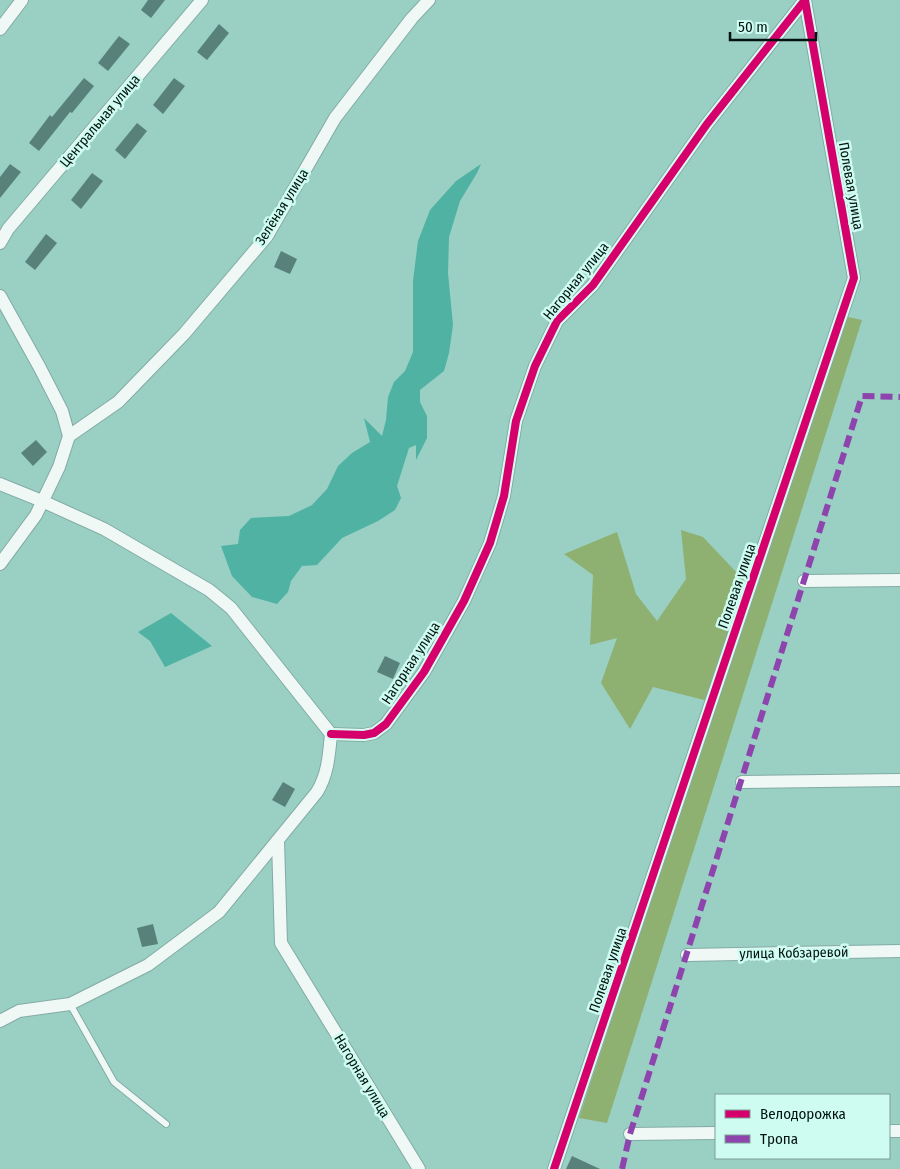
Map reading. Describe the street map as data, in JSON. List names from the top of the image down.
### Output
{
  "streets": {
    "street": [
      "Центральная улица",
      "Полевая улица",
      "Зелёная улица",
      "Нагорная улица",
      "улица Кобзаревой"
    ]
  },
  "crossings": [
    ["Полевая улица", "Нагорная улица"]
  ],
  "legend": ["Велодорожка", "Тропа"],
  "scale_bar": "50 m"
}
